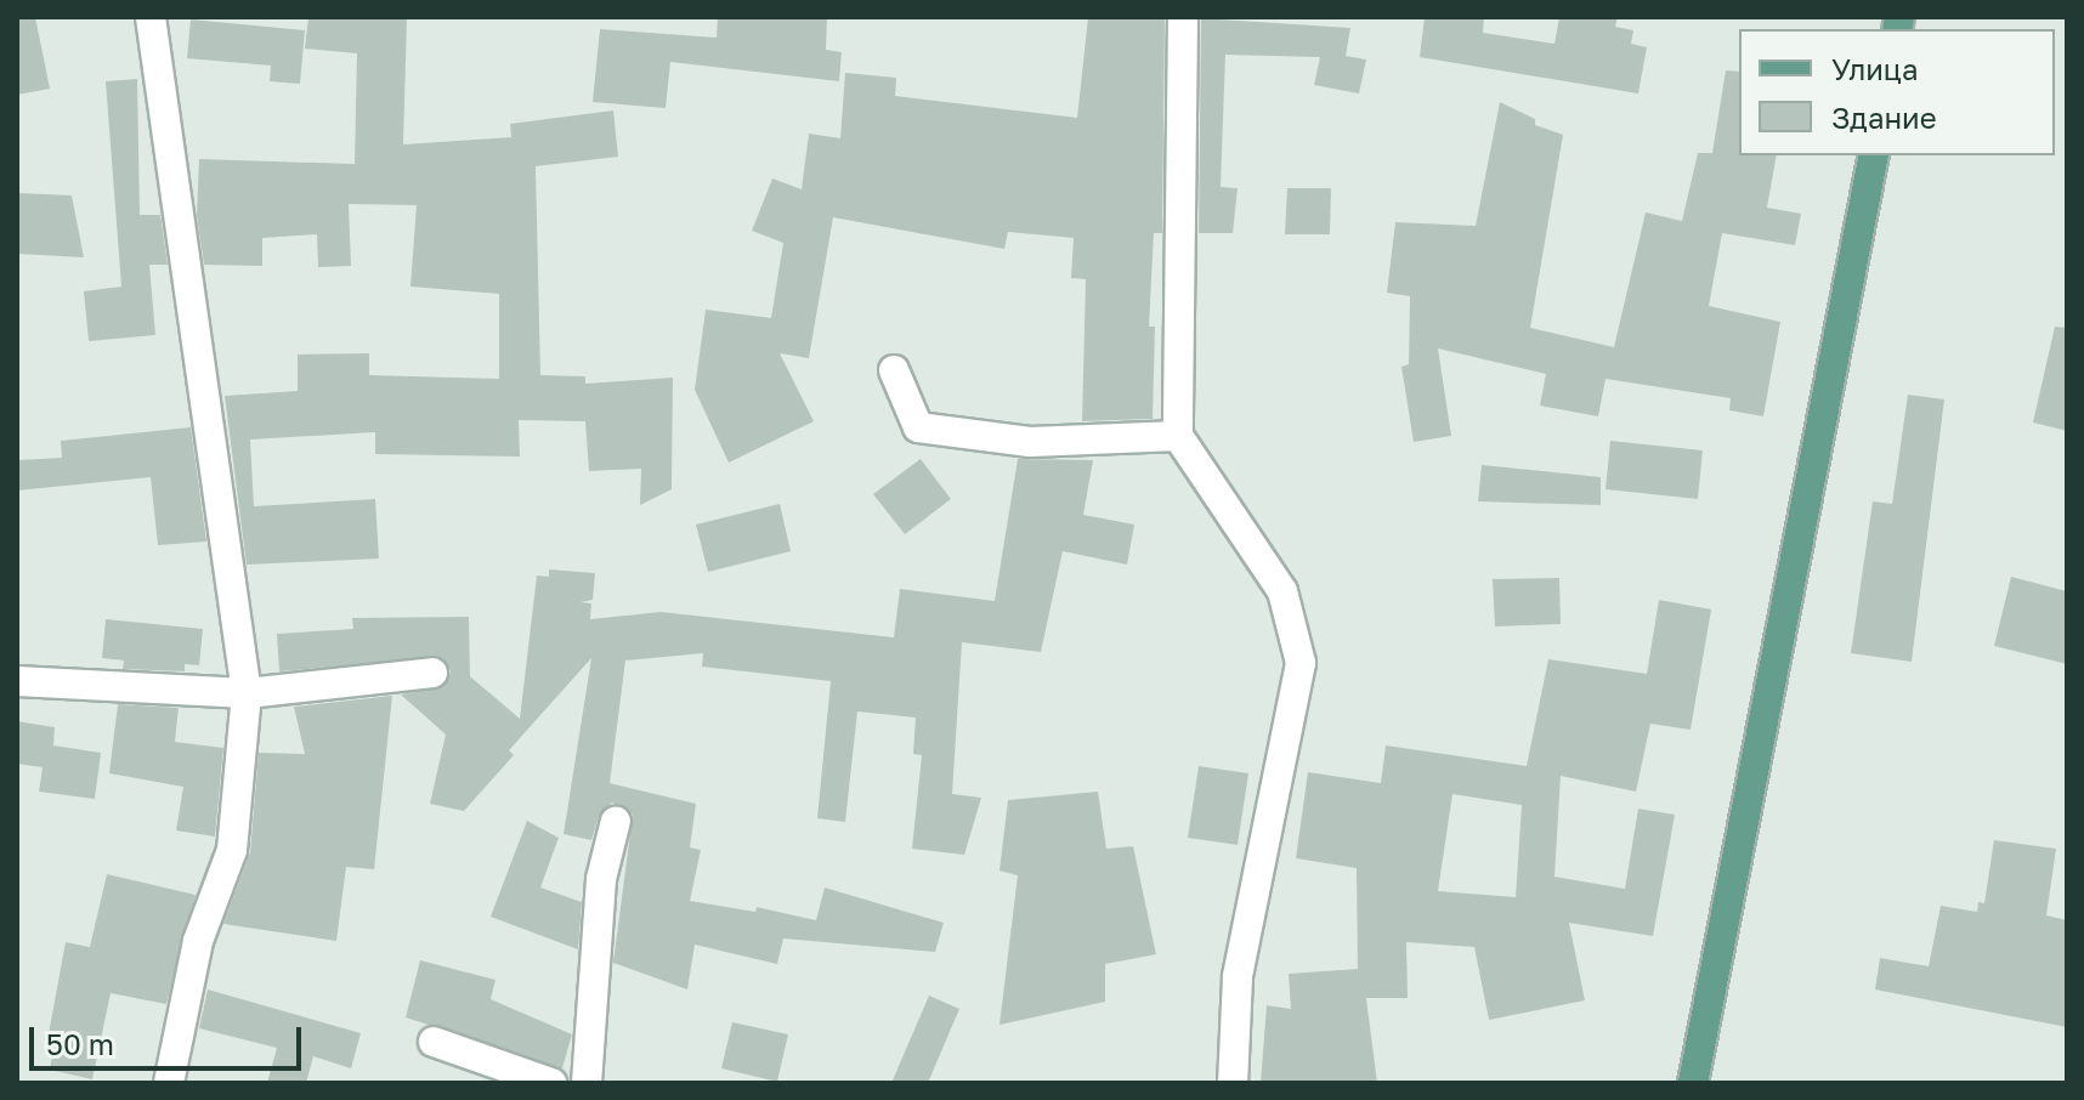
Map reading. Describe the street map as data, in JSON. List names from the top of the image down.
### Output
{
  "legend": ["Улица", "Здание"],
  "scale_bar": "50 m"
}
